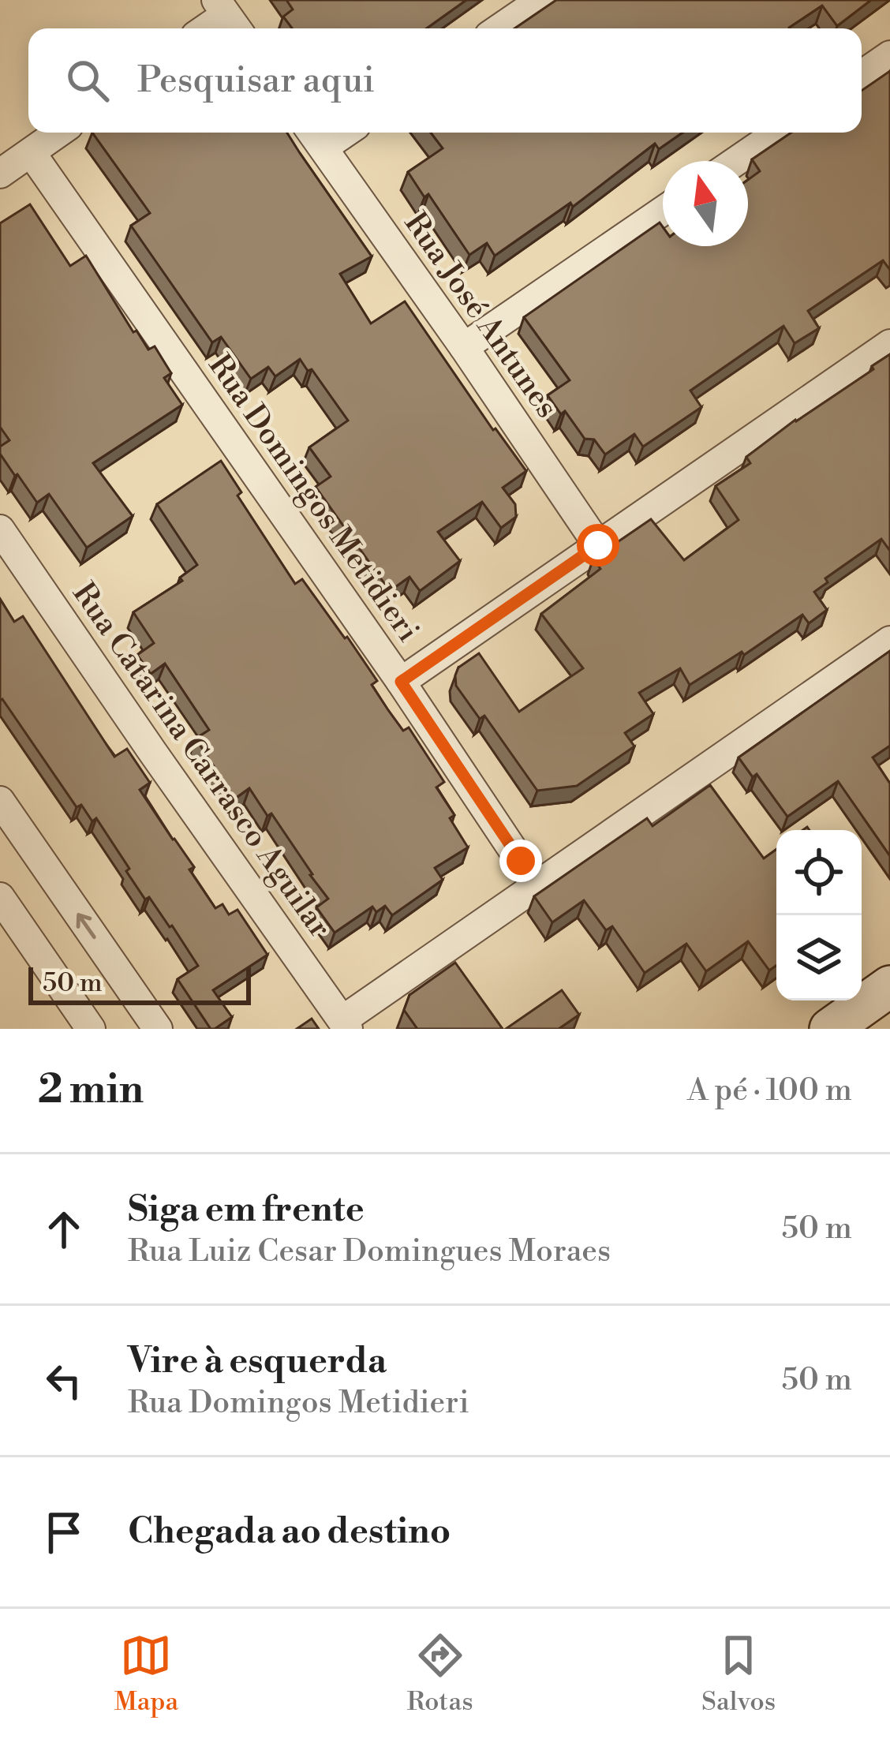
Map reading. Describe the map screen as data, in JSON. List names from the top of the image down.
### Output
{
  "streets": {
    "street": ["Rua José Antunes", "Rua Domingos Metidieri", "Rua Catarina Carrasco Aguilar"]
  },
  "scale_bar": "50 m",
  "north": "top",
  "page": {
    "search": "Pesquisar aqui",
    "scale": "50 m",
    "heading": ["2 min", "A pé · 100 m"],
    "list": [
      ["Siga em frente", "Rua Luiz Cesar Domingues Moraes", "50 m"],
      ["Vire à esquerda", "Rua Domingos Metidieri", "50 m"],
      "Chegada ao destino"
    ],
    "nav": ["Mapa", "Rotas", "Salvos"]
  }
}
